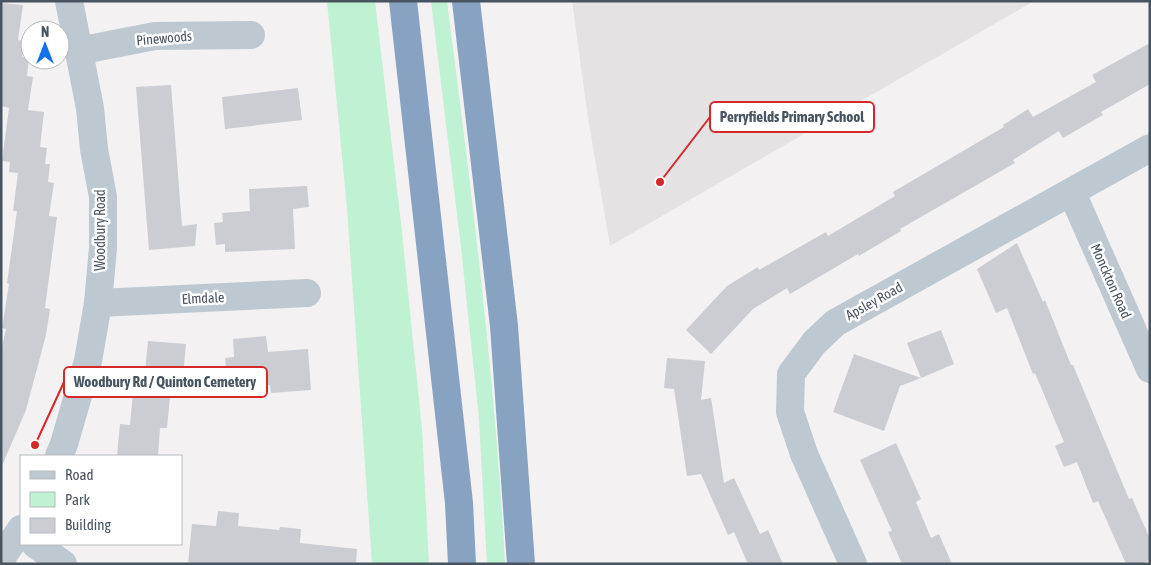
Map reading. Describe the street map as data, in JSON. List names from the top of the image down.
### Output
{
  "streets": {
    "street": [
      "Pinewoods",
      "Woodbury Road",
      "Monckton Road",
      "Elmdale",
      "Apsley Road"
    ]
  },
  "crossings": [
    ["Pinewoods", "Woodbury Road"],
    ["Woodbury Road", "Elmdale"],
    ["Monckton Road", "Apsley Road"]
  ],
  "places": ["Perryfields Primary School", "Woodbury Rd / Quinton Cemetery"],
  "legend": ["Road", "Park", "Building"],
  "north": "top"
}
